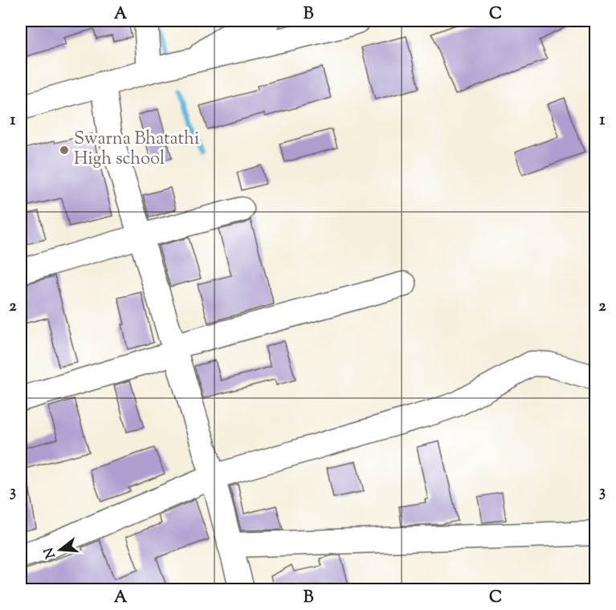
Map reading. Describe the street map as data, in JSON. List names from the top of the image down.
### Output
{
  "places": ["Swarna Bhatathi High school"],
  "north": "left",
  "grid": {
    "columns": ["A", "B", "C"],
    "rows": ["1", "2", "3"]
  }
}
